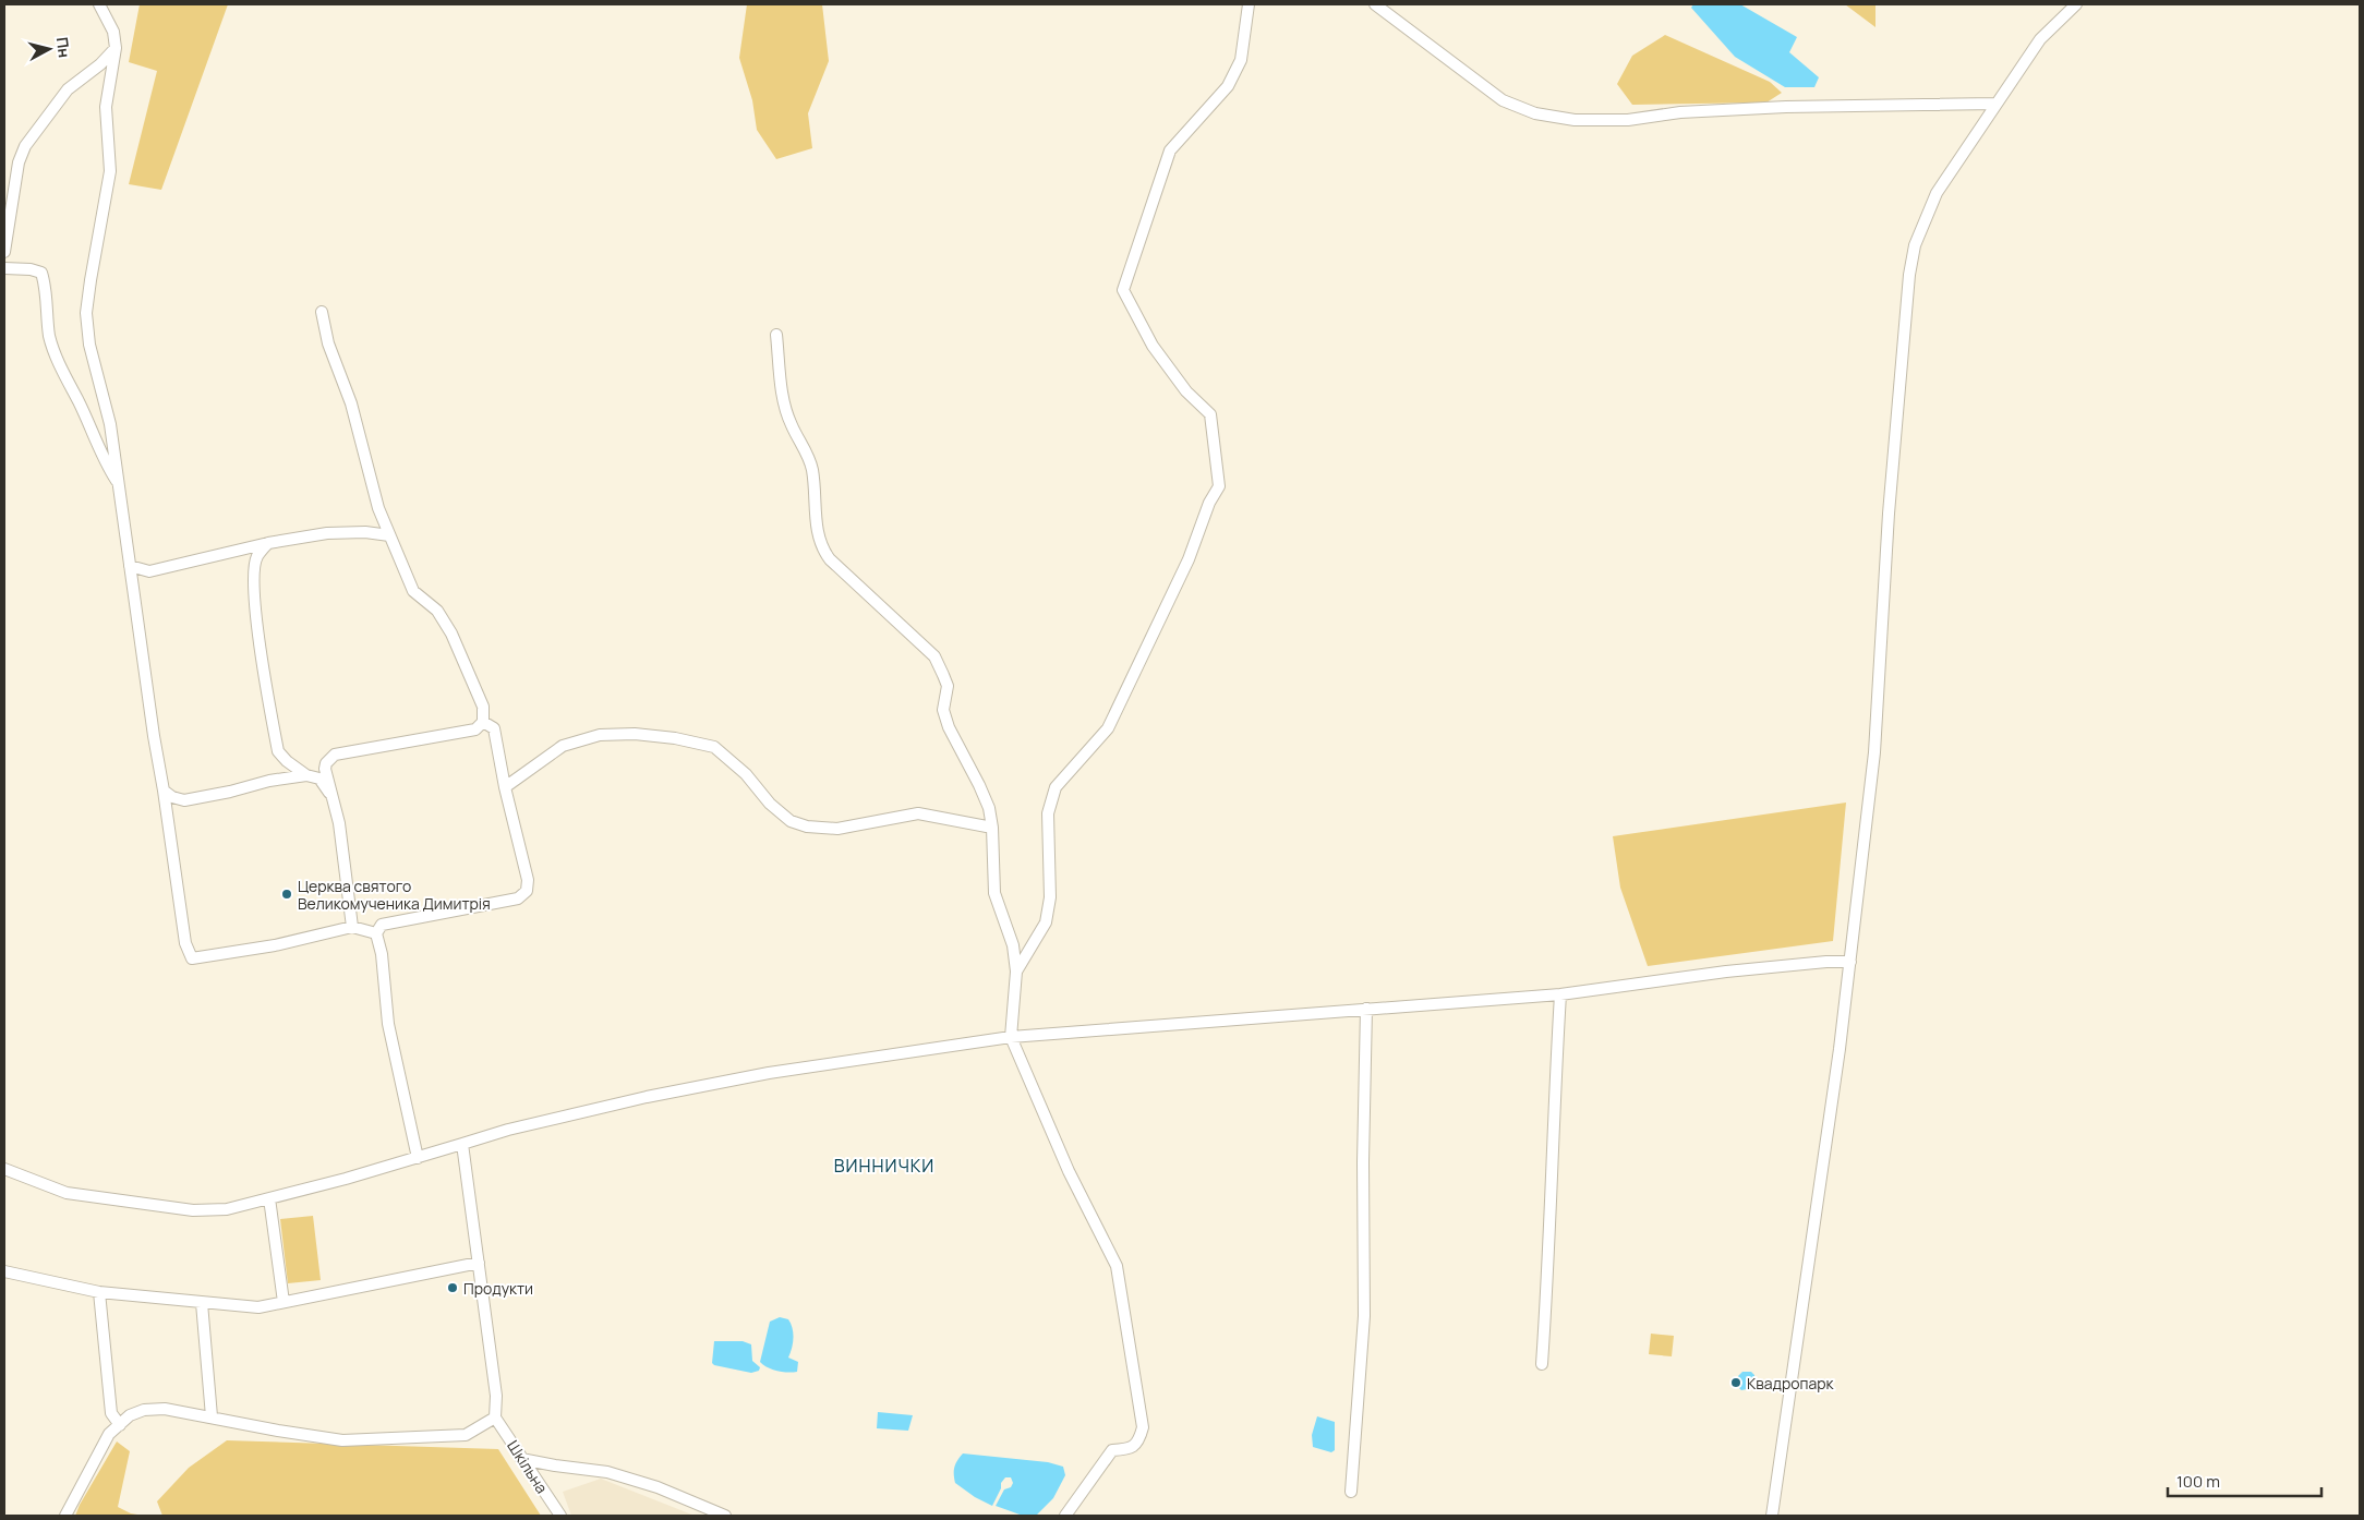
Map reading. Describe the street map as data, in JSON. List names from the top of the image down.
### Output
{
  "streets": {
    "street": ["Шкільна"]
  },
  "districts": ["ВИННИЧКИ"],
  "places": ["Церква святого Великомученика Димитрія", "Продукти", "Квадропарк"],
  "scale_bar": "100 m",
  "north": "right"
}
